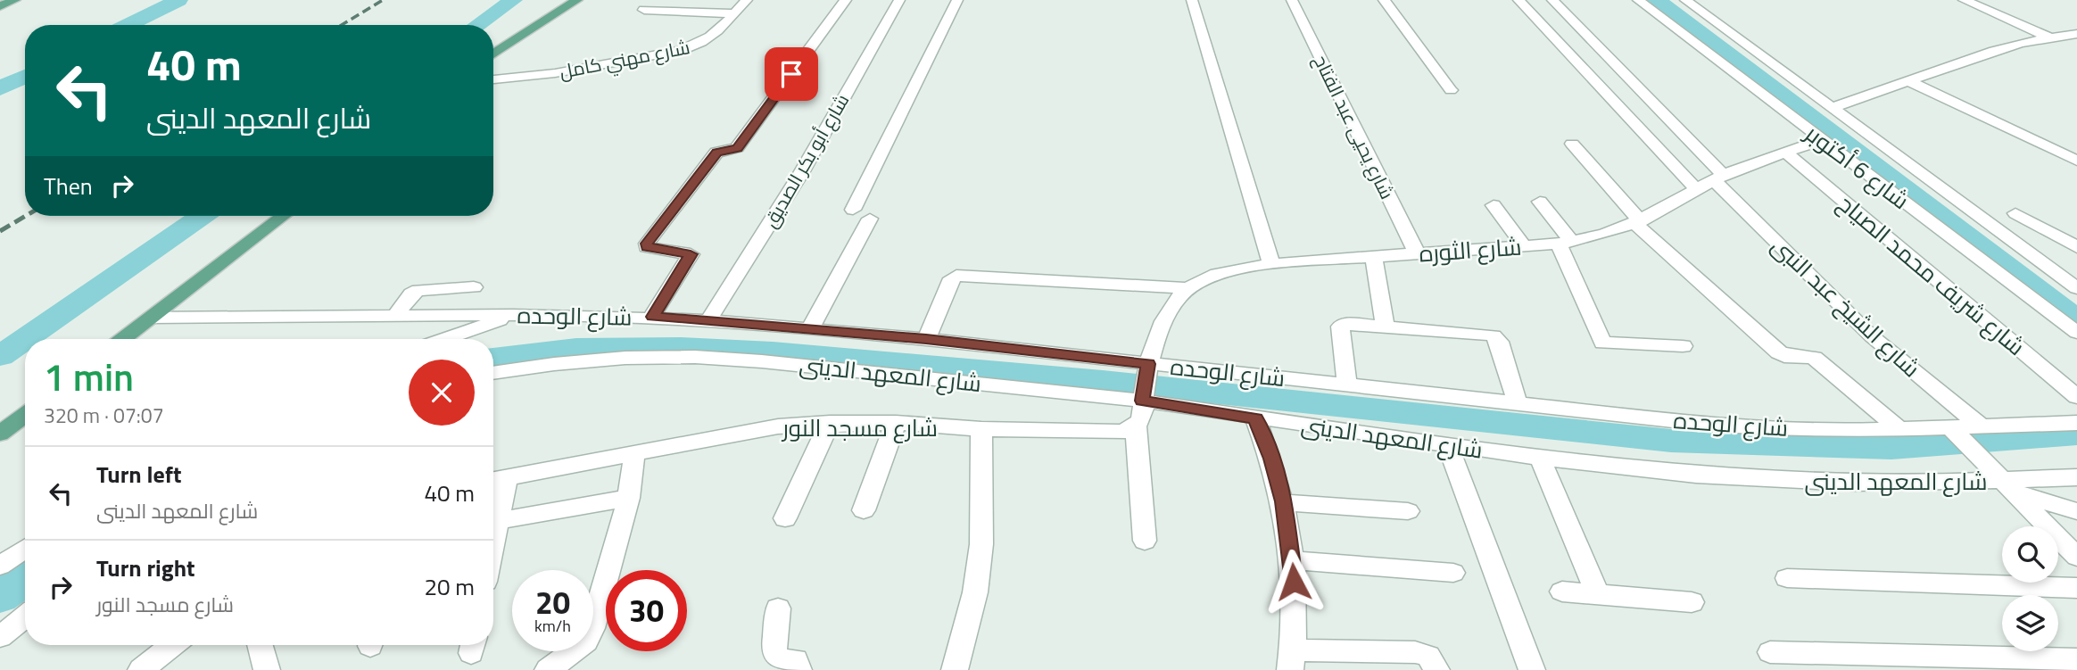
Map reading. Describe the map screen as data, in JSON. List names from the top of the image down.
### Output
{
  "streets": {
    "street": [
      "شارع مهني كامل",
      "شارع يحيى عبد الفتاح",
      "شارع أبو بكر الصديق",
      "شارع 6 أكتوبر",
      "شارع الثوره",
      "شارع شريف محمد الصياح",
      "شارع الشيخ عبد النبى",
      "شارع الوحده",
      "شارع المعهد الدينى",
      "شارع مسجد النور"
    ]
  },
  "crossings": [
    ["شارع يحيى عبد الفتاح", "شارع الثوره"],
    ["شارع أبو بكر الصديق", "شارع الوحده"],
    ["شارع 6 أكتوبر", "شارع الثوره"],
    ["شارع الثوره", "شارع شريف محمد الصياح"],
    ["شارع الثوره", "شارع الشيخ عبد النبى"],
    ["شارع الثوره", "شارع الوحده"],
    ["شارع الشيخ عبد النبى", "شارع الوحده"]
  ],
  "page": {
    "turn": ["40 m", "شارع المعهد الدينى"],
    "then": "Then",
    "heading": ["1 min", "320 m · 07:07"],
    "list": [
      {
        "name": "Turn left",
        "note": "شارع المعهد الدينى",
        "value": "40 m"
      },
      {
        "name": "Turn right",
        "note": "شارع مسجد النور",
        "value": "20 m"
      }
    ],
    "speed": "20 km/h",
    "limit": "30"
  }
}
